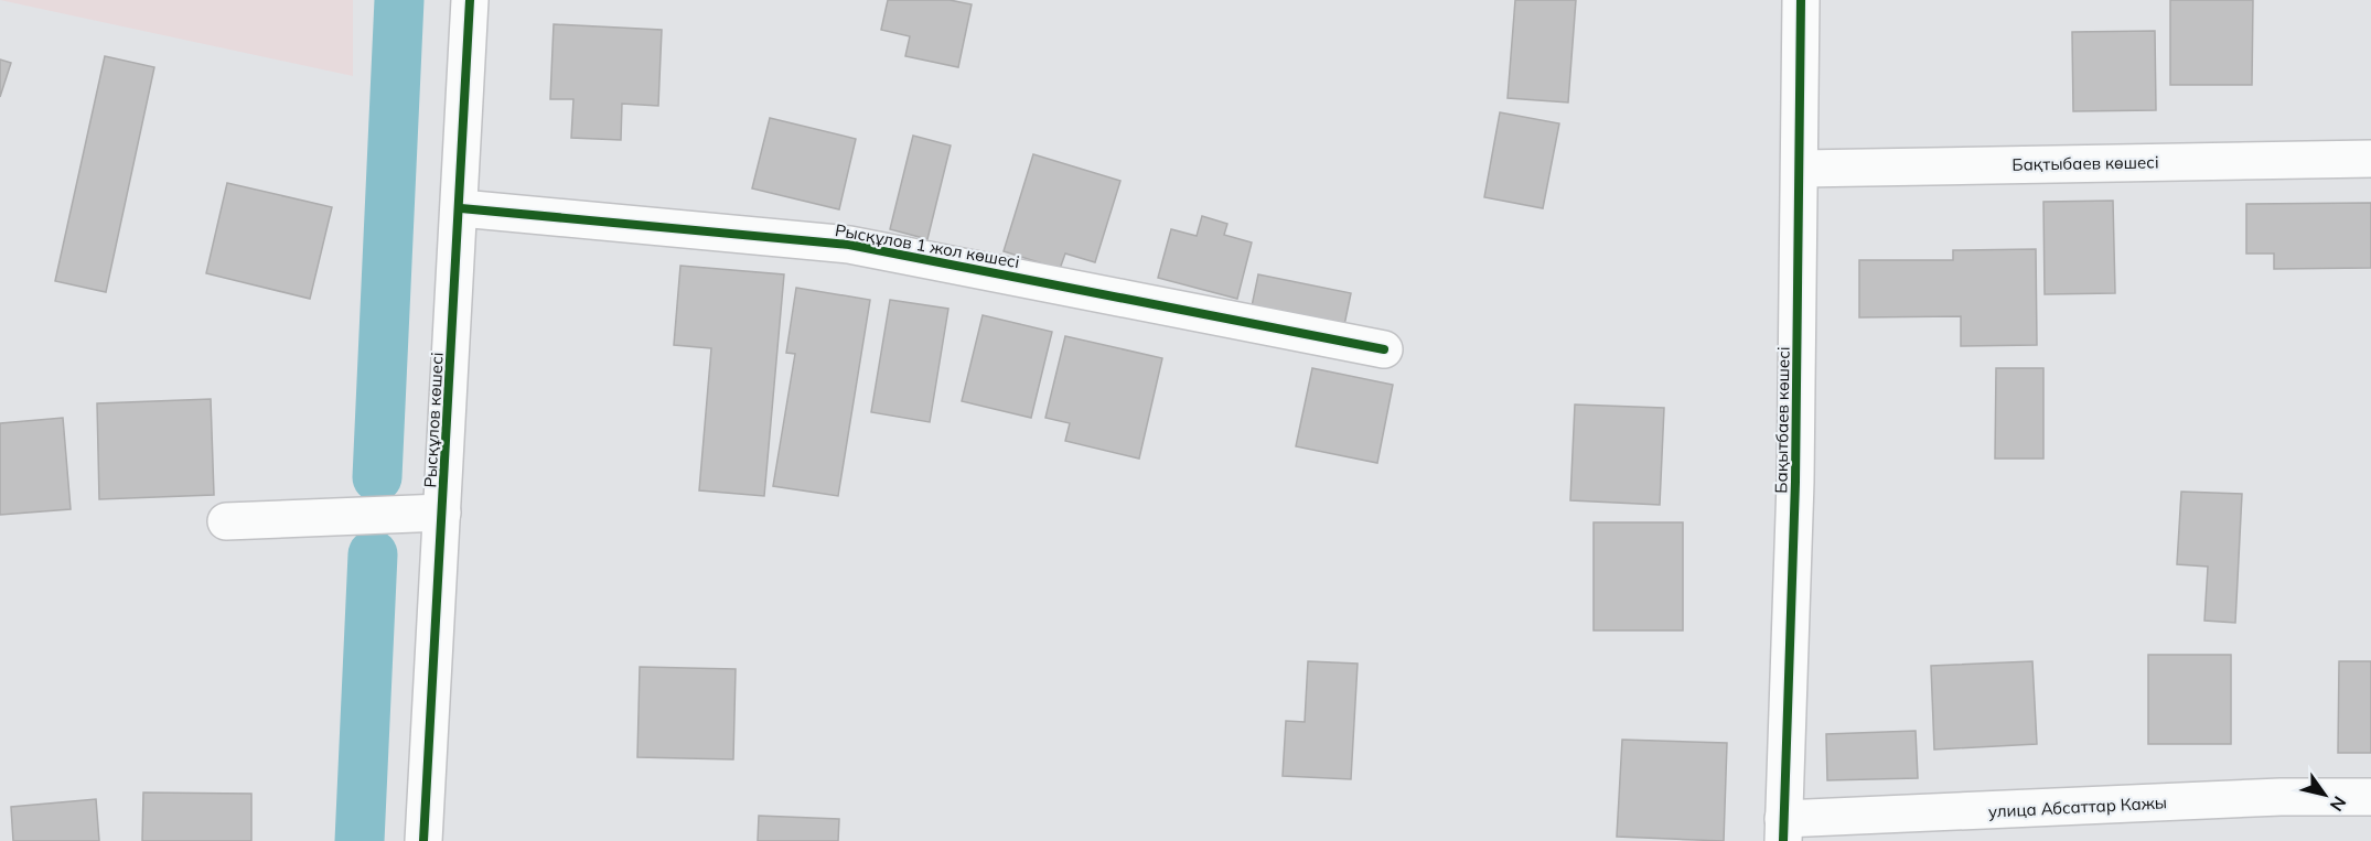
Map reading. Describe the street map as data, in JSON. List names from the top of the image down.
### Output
{
  "streets": {
    "street": [
      "Бақтыбаев көшесі",
      "Рысқұлов 1 жол көшесі",
      "Рысқұлов көшесі",
      "Бақытбаев көшесі",
      "улица Абсаттар Кажы"
    ]
  },
  "crossings": [
    ["Бақтыбаев көшесі", "Бақытбаев көшесі"],
    ["Рысқұлов 1 жол көшесі", "Рысқұлов көшесі"],
    ["Бақытбаев көшесі", "улица Абсаттар Кажы"]
  ],
  "north": "bottom right"
}
